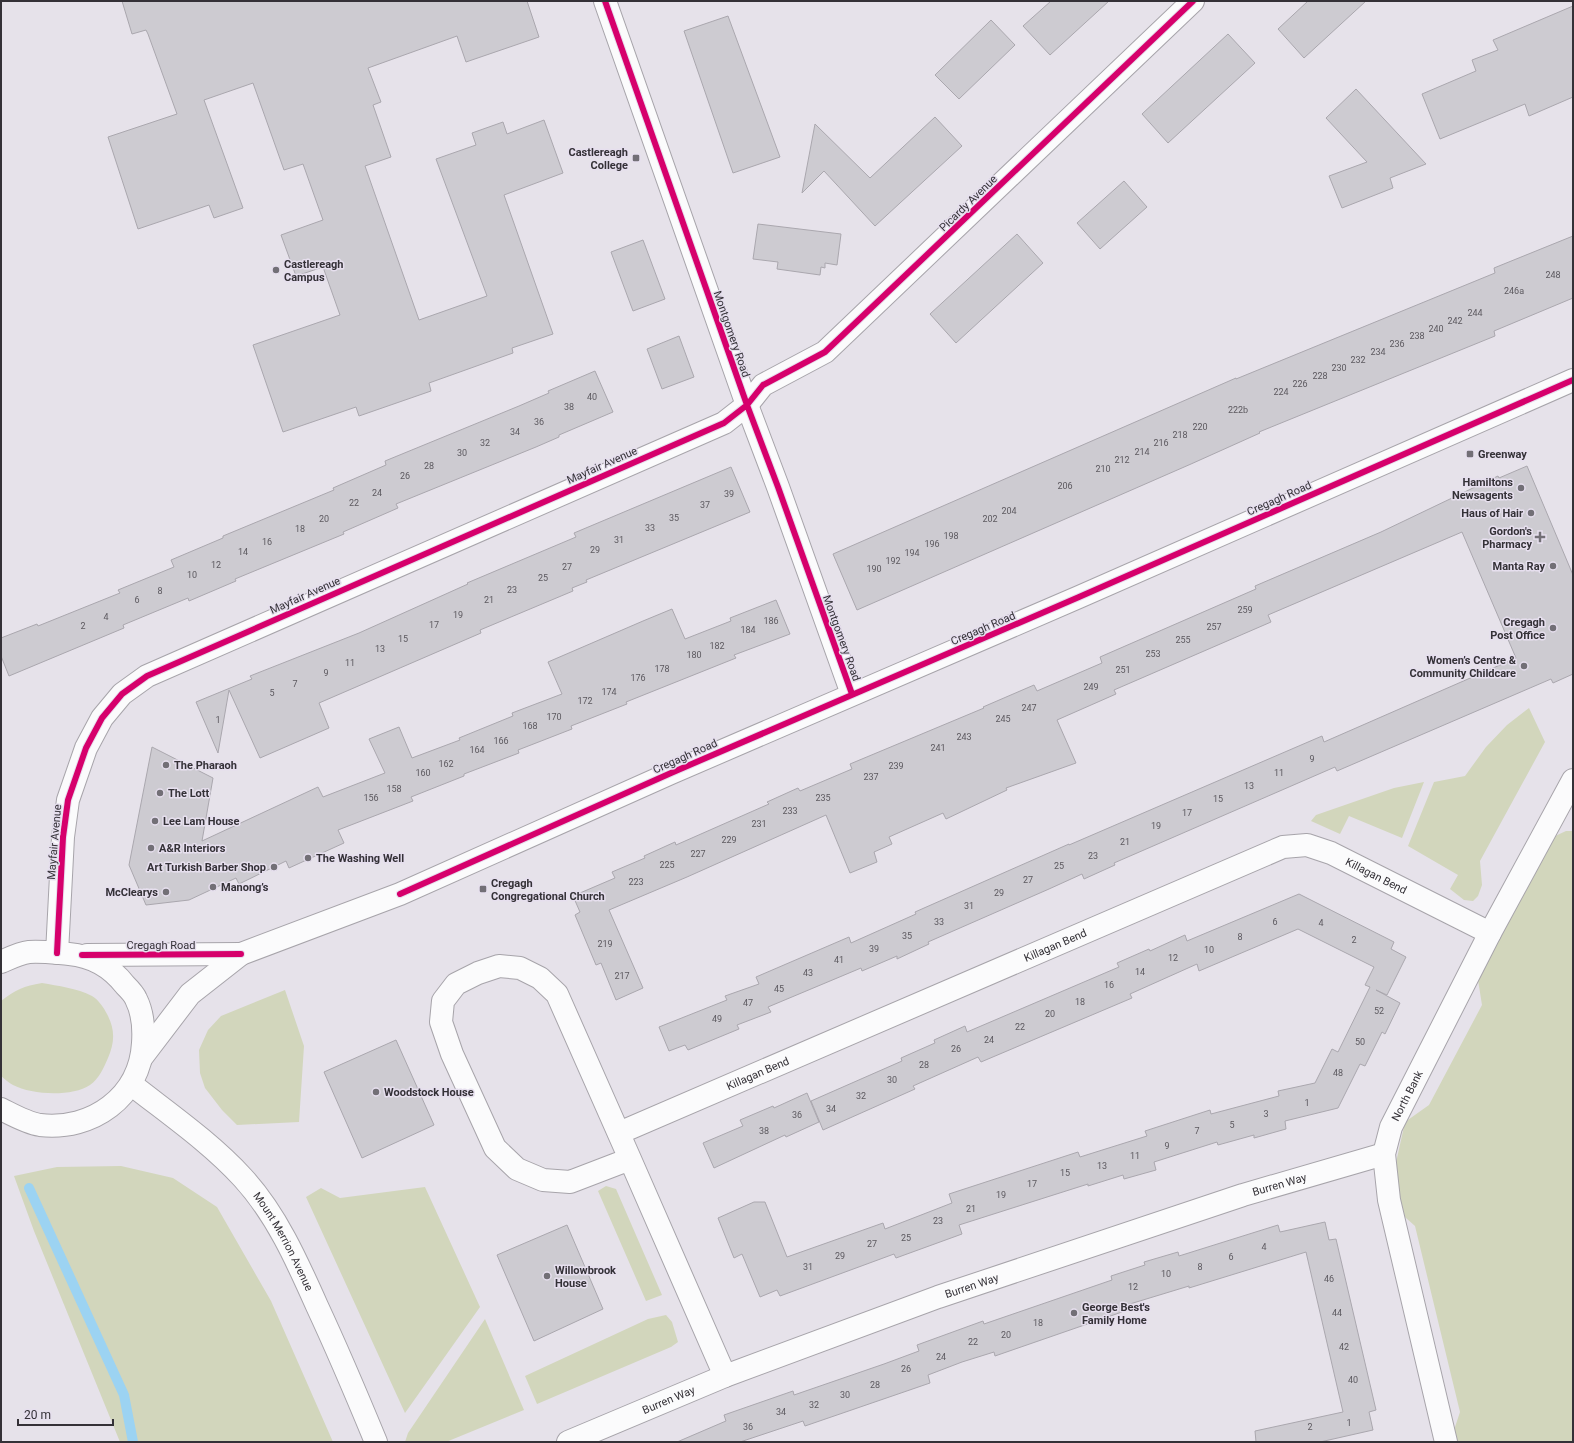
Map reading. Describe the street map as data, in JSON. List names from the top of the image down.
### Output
{
  "streets": {
    "street": [
      "Picardy Avenue",
      "Montgomery Road",
      "Mayfair Avenue",
      "Cregagh Road",
      "Killagan Bend",
      "North Bank",
      "Burren Way",
      "Mount Merrion Avenue"
    ]
  },
  "crossings": [
    ["Picardy Avenue", "Montgomery Road"],
    ["Picardy Avenue", "Mayfair Avenue"],
    ["Montgomery Road", "Mayfair Avenue"],
    ["Montgomery Road", "Cregagh Road"],
    ["Mayfair Avenue", "Cregagh Road"],
    ["Killagan Bend", "North Bank"],
    ["North Bank", "Burren Way"]
  ],
  "places": {
    "transit": ["Castlereagh College", "Greenway", "Cregagh Congregational Church"],
    "other": [
      "Castlereagh Campus",
      "Hamiltons Newsagents",
      "Haus of Hair",
      "Manta Ray",
      "Cregagh Post Office",
      "Women’s Centre & Community Childcare",
      "The Pharaoh",
      "The Lott",
      "Lee Lam House",
      "A&R Interiors",
      "The Washing Well",
      "Art Turkish Barber Shop",
      "Manong’s",
      "McClearys",
      "Woodstock House",
      "Willowbrook House",
      "George Best's Family Home"
    ],
    "health": ["Gordon's Pharmacy"]
  },
  "house_numbers": [
    "248",
    "246a",
    "244",
    "242",
    "240",
    "238",
    "236",
    "234",
    "232",
    "230",
    "228",
    "226",
    "224",
    "40",
    "38",
    "222b",
    "36",
    "220",
    "34",
    "218",
    "32",
    "216",
    "214",
    "30",
    "212",
    "28",
    "210",
    "26",
    "206",
    "24",
    "39",
    "22",
    "37",
    "204",
    "35",
    "20",
    "202",
    "33",
    "18",
    "198",
    "31",
    "16",
    "196",
    "29",
    "14",
    "194",
    "192",
    "12",
    "27",
    "190",
    "10",
    "25",
    "23",
    "8",
    "6",
    "21",
    "259",
    "19",
    "4",
    "186",
    "17",
    "2",
    "257",
    "184",
    "15",
    "255",
    "182",
    "13",
    "253",
    "180",
    "11",
    "178",
    "251",
    "9",
    "176",
    "7",
    "249",
    "174",
    "5",
    "172",
    "247",
    "170",
    "245",
    "1",
    "168",
    "243",
    "166",
    "241",
    "164",
    "9",
    "162",
    "239",
    "160",
    "11",
    "237",
    "13",
    "158",
    "156",
    "235",
    "15",
    "233",
    "17",
    "231",
    "19",
    "229",
    "21",
    "227",
    "23",
    "225",
    "25",
    "27",
    "223",
    "29",
    "31",
    "33",
    "6",
    "4",
    "35",
    "8",
    "2",
    "219",
    "39",
    "10",
    "12",
    "41",
    "14",
    "43",
    "217",
    "16",
    "45",
    "18",
    "47",
    "52",
    "20",
    "49",
    "22",
    "24",
    "50",
    "26",
    "28",
    "48",
    "30",
    "32",
    "1",
    "34",
    "3",
    "36",
    "5",
    "38",
    "7",
    "9",
    "11",
    "13",
    "15",
    "17",
    "19",
    "21",
    "23",
    "25",
    "27",
    "4",
    "29",
    "6",
    "31",
    "8",
    "10",
    "46",
    "12",
    "44",
    "18",
    "20",
    "22",
    "42",
    "24",
    "26",
    "40",
    "28",
    "30",
    "32",
    "34",
    "1",
    "36",
    "2"
  ],
  "scale_bar": "20 m"
}
